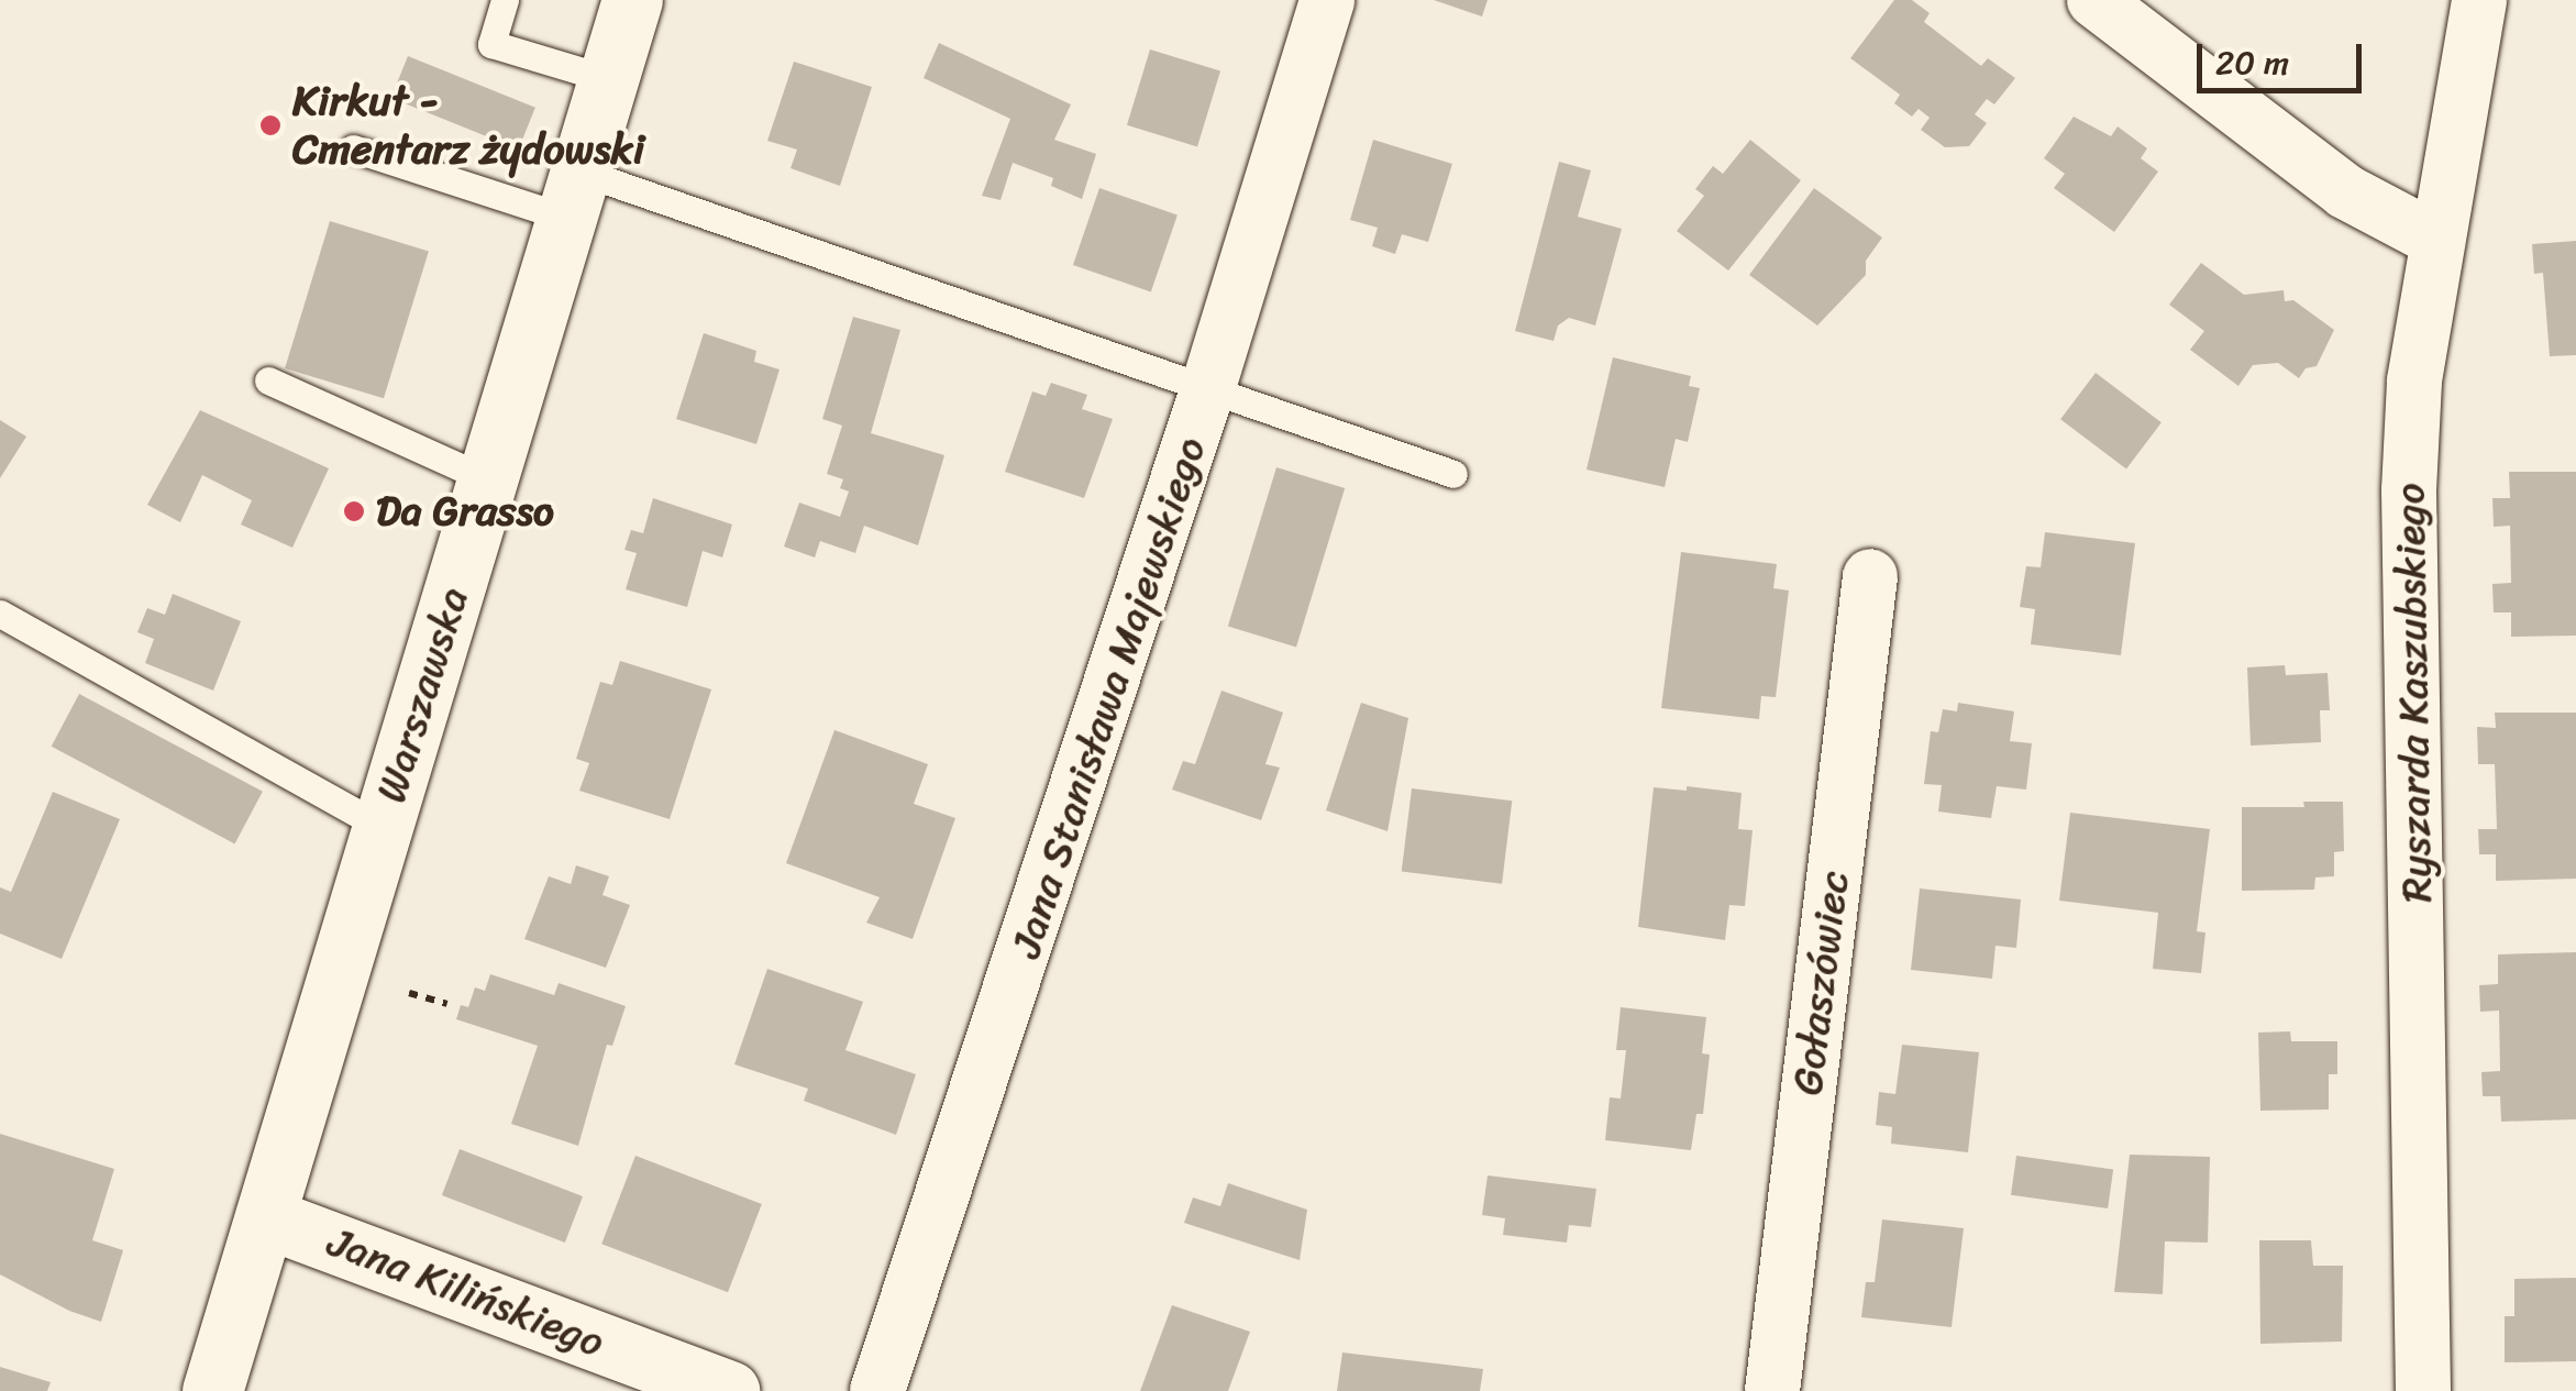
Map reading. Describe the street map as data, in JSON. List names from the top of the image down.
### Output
{
  "streets": {
    "main road": ["Warszawska", "Jana Kilińskiego"],
    "street": ["Ryszarda Kaszubskiego", "Jana Stanisława Majewskiego", "Gołaszówiec"]
  },
  "crossings": [
    ["Warszawska", "Jana Kilińskiego"]
  ],
  "places": ["Kirkut - Cmentarz żydowski", "Da Grasso"],
  "scale_bar": "20 m"
}
